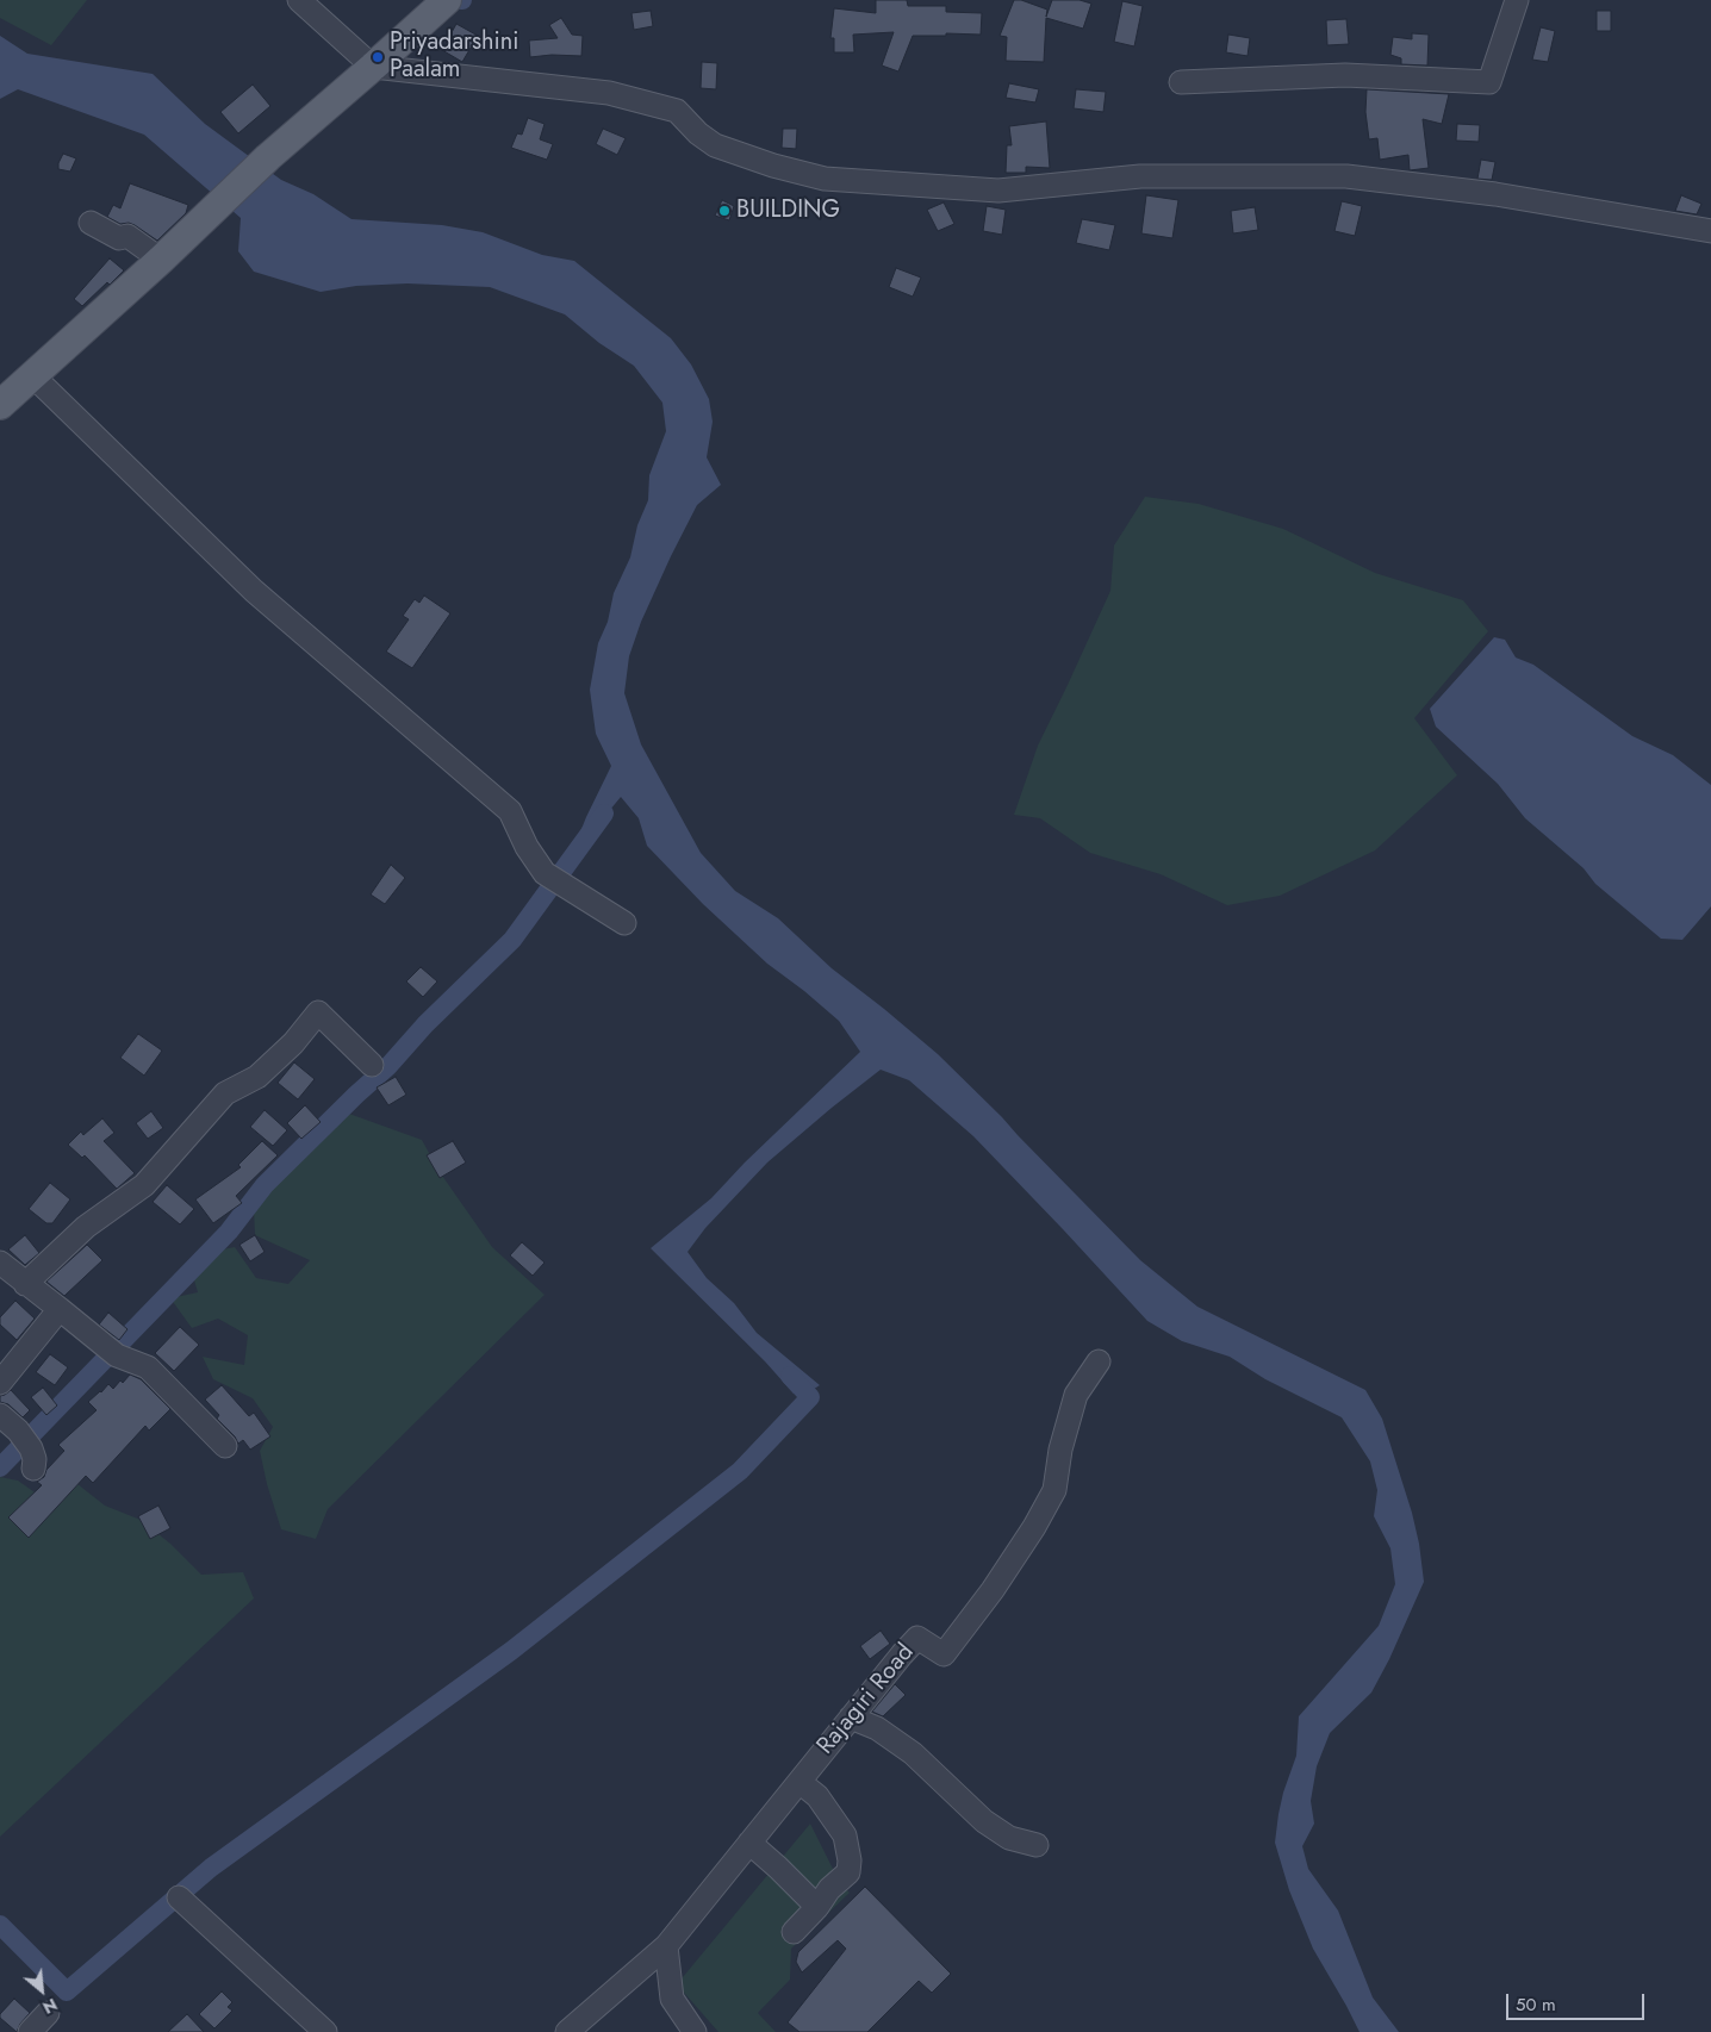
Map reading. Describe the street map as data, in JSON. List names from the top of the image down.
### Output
{
  "streets": {
    "street": ["Rajagiri Road"]
  },
  "places": ["Priyadarshini Paalam", "BUILDING"],
  "scale_bar": "50 m",
  "north": "bottom right"
}
